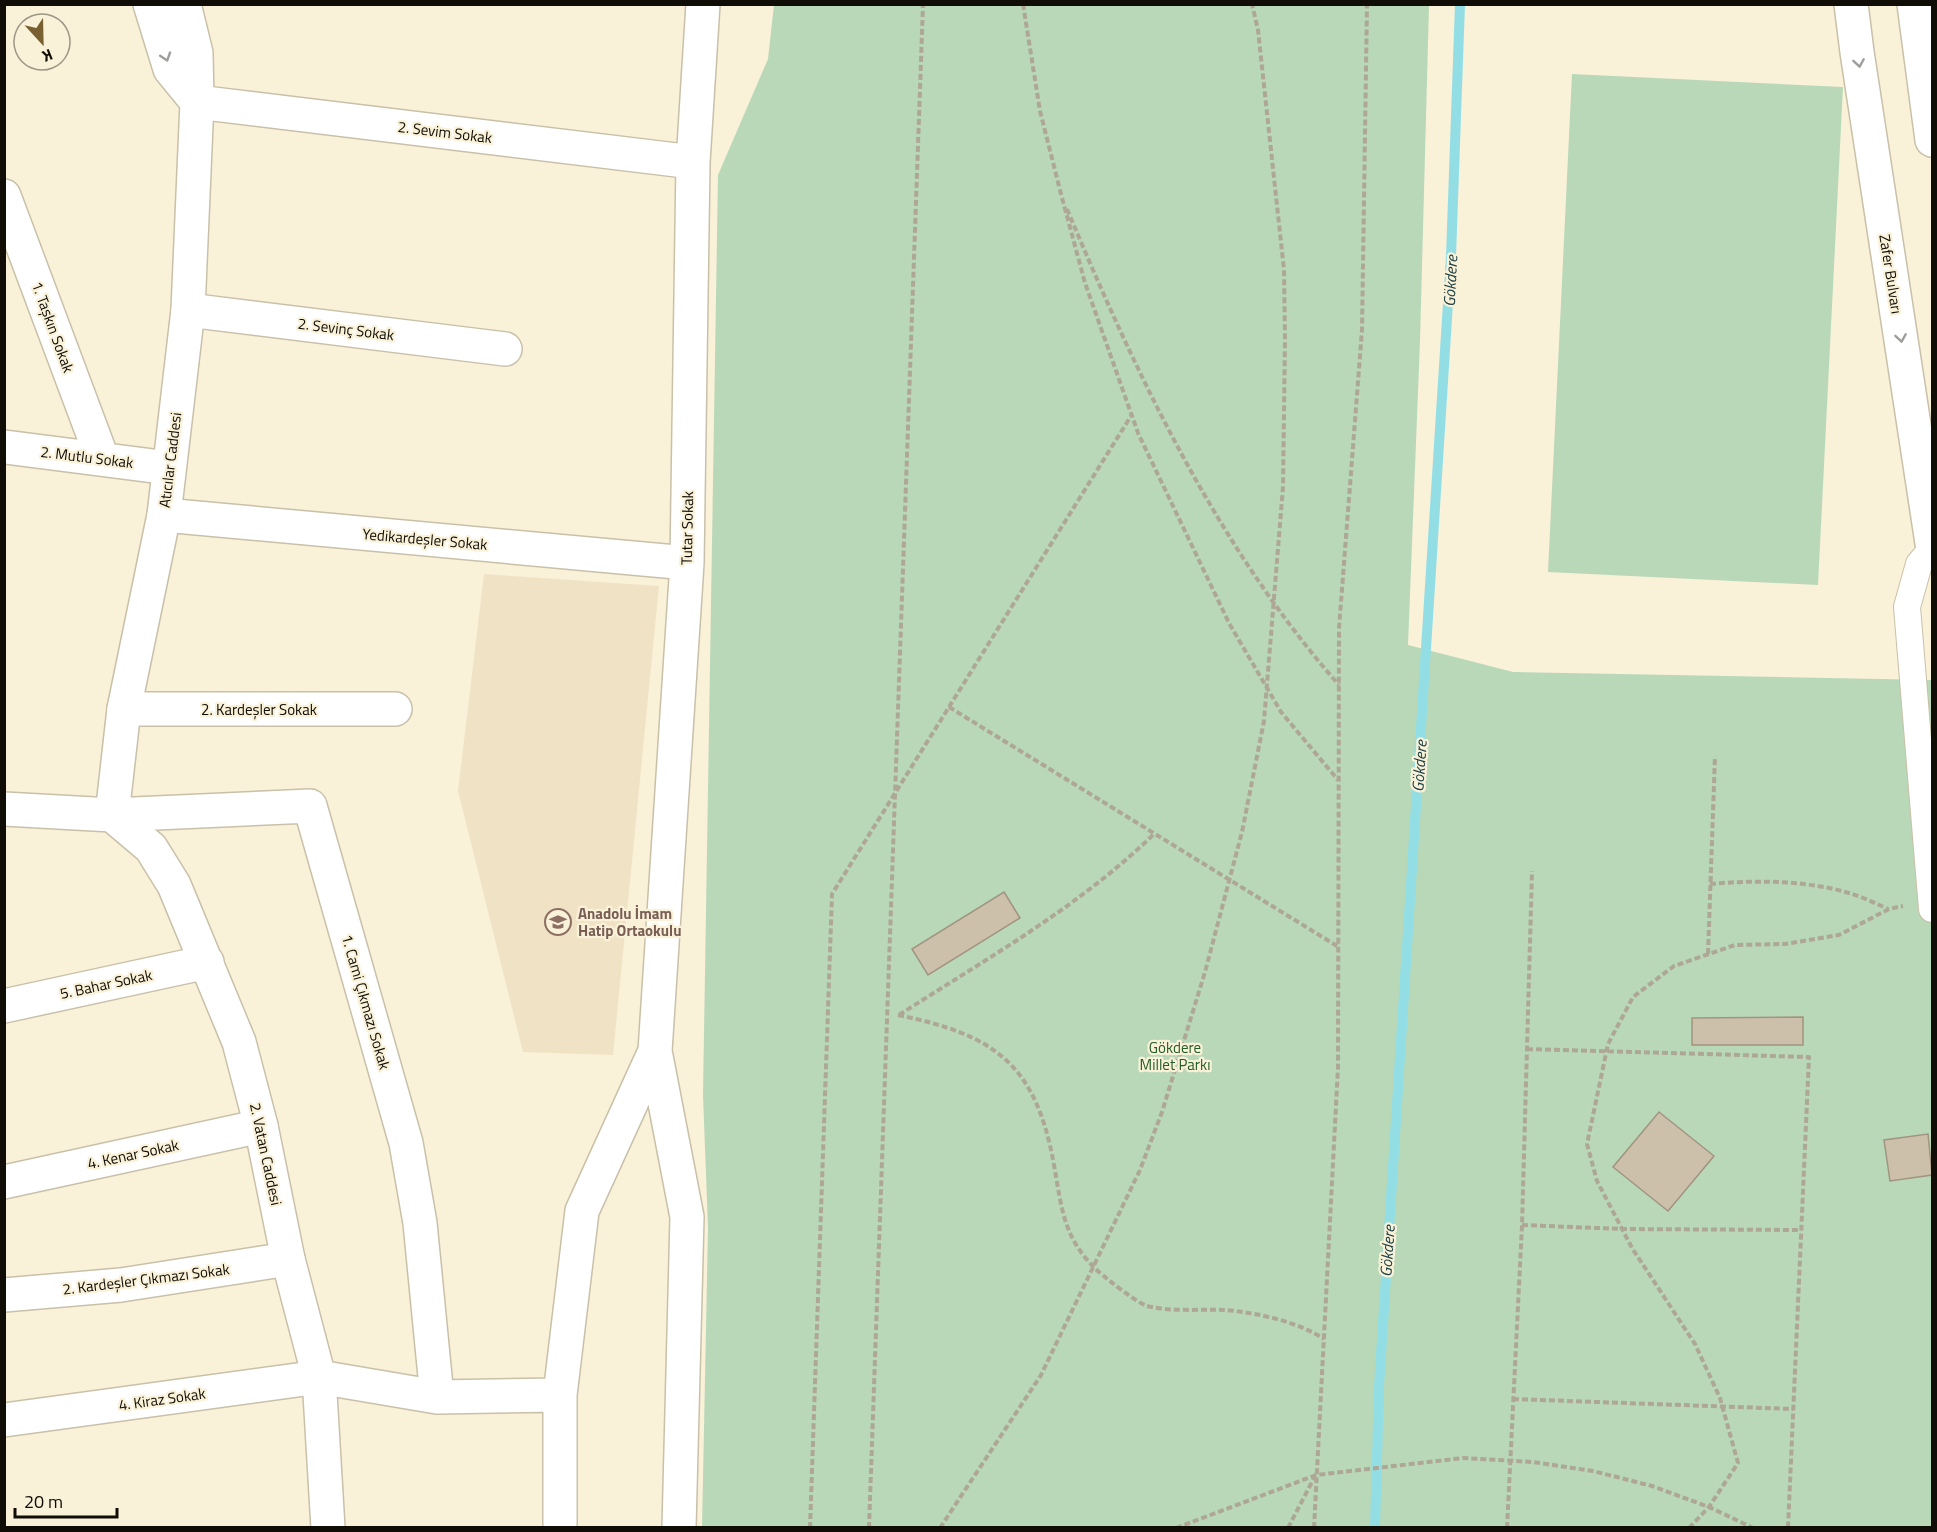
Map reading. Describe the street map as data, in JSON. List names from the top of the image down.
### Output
{
  "streets": {
    "street": [
      "2. Sevim Sokak",
      "Zafer Bulvarı",
      "1. Taşkın Sokak",
      "2. Sevinç Sokak",
      "2. Mutlu Sokak",
      "Atıcılar Caddesi",
      "Tutar Sokak",
      "Yedikardeşler Sokak",
      "2. Kardeşler Sokak",
      "5. Bahar Sokak",
      "1. Cami Çıkmazı Sokak",
      "4. Kenar Sokak",
      "2. Vatan Caddesi",
      "2. Kardeşler Çıkmazı Sokak",
      "4. Kiraz Sokak"
    ]
  },
  "crossings": [
    ["2. Sevim Sokak", "Atıcılar Caddesi"],
    ["2. Sevim Sokak", "Tutar Sokak"],
    ["1. Taşkın Sokak", "2. Mutlu Sokak"],
    ["2. Sevinç Sokak", "Atıcılar Caddesi"],
    ["2. Mutlu Sokak", "Atıcılar Caddesi"],
    ["Atıcılar Caddesi", "Yedikardeşler Sokak"],
    ["Atıcılar Caddesi", "2. Kardeşler Sokak"],
    ["Atıcılar Caddesi", "1. Cami Çıkmazı Sokak"],
    ["Atıcılar Caddesi", "2. Vatan Caddesi"],
    ["Tutar Sokak", "Yedikardeşler Sokak"],
    ["5. Bahar Sokak", "2. Vatan Caddesi"],
    ["1. Cami Çıkmazı Sokak", "2. Vatan Caddesi"],
    ["1. Cami Çıkmazı Sokak", "4. Kiraz Sokak"],
    ["4. Kenar Sokak", "2. Vatan Caddesi"],
    ["2. Vatan Caddesi", "2. Kardeşler Çıkmazı Sokak"],
    ["2. Vatan Caddesi", "4. Kiraz Sokak"]
  ],
  "one_way": ["Zafer Bulvarı"],
  "water": ["Gökdere"],
  "parks": ["Gökdere Millet Parkı"],
  "places": {
    "school or university": ["Anadolu İmam Hatip Ortaokulu"]
  },
  "scale_bar": "20 m",
  "north": "bottom"
}
